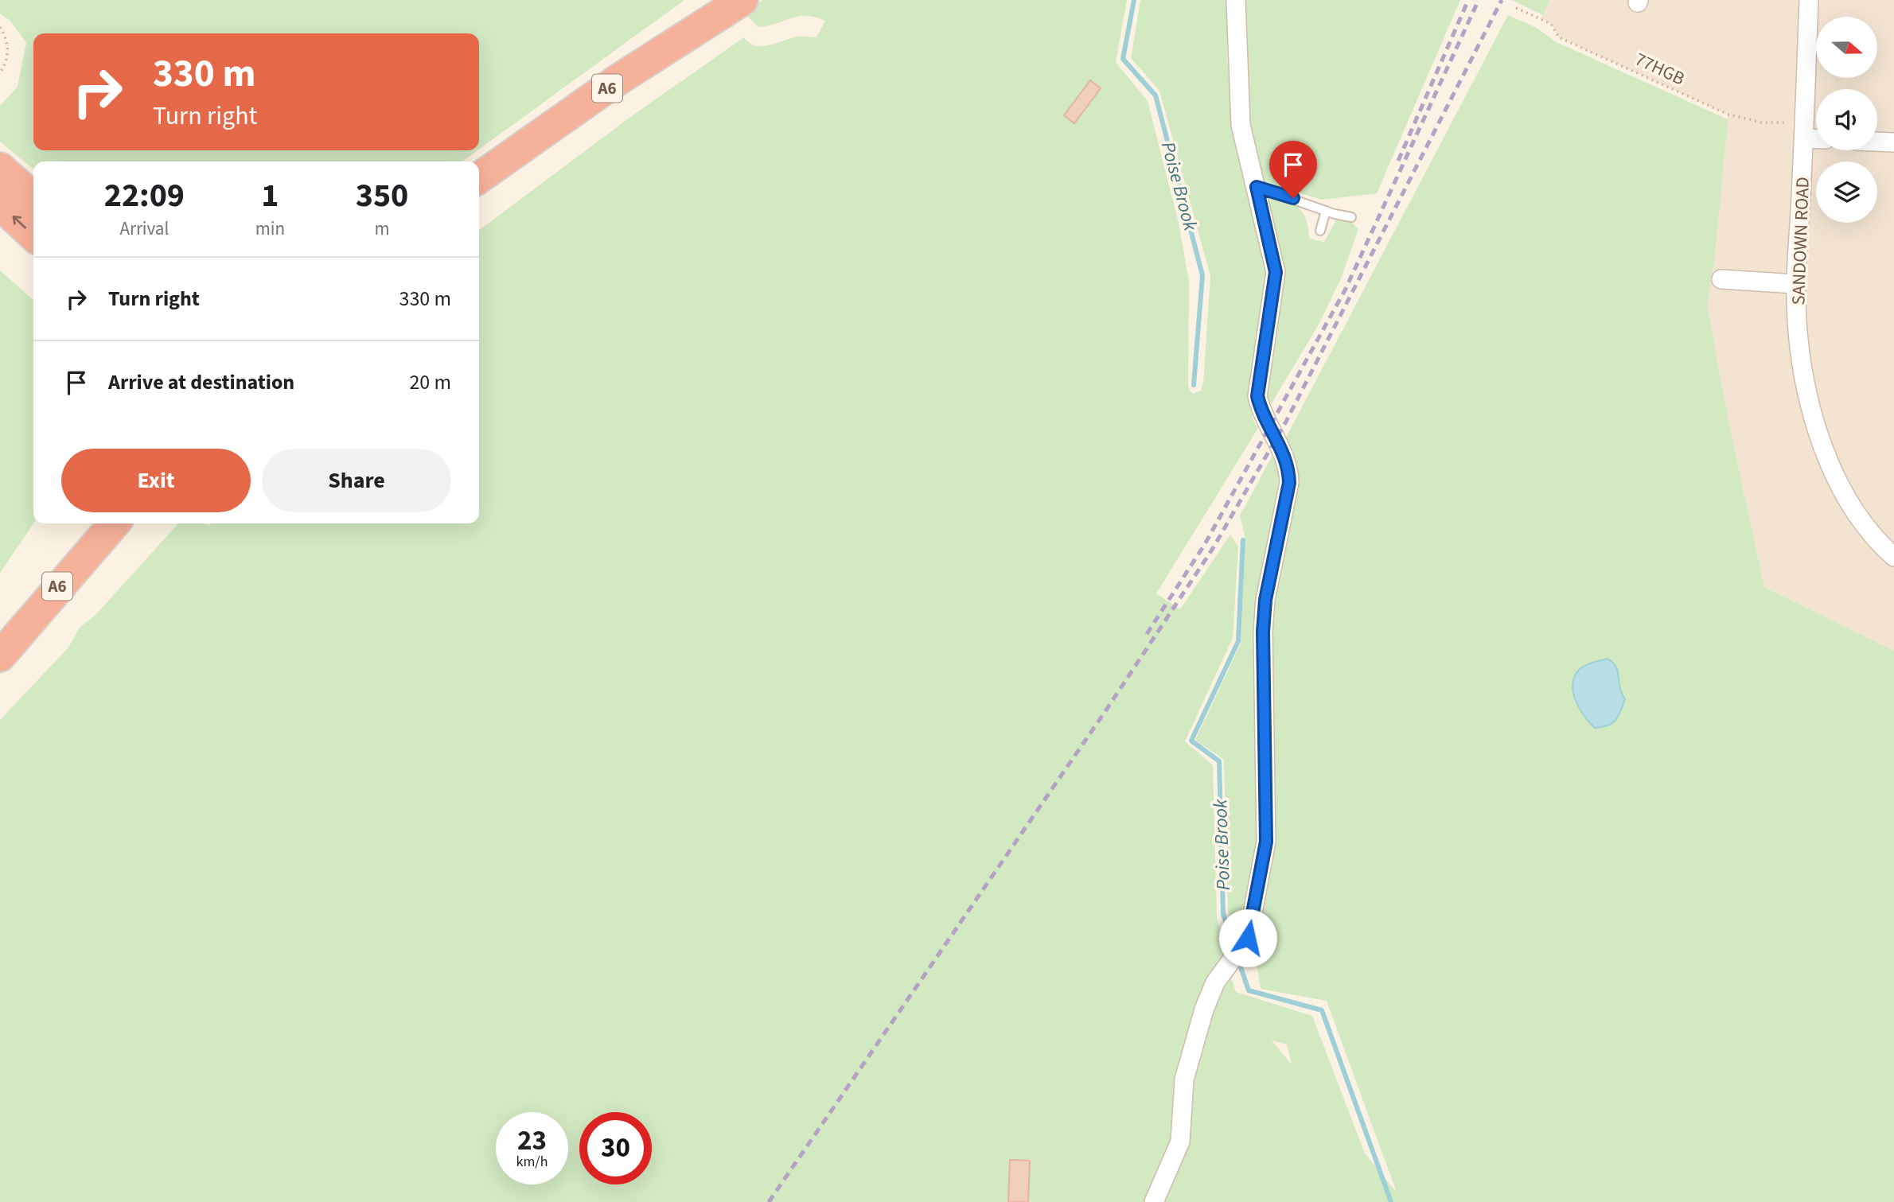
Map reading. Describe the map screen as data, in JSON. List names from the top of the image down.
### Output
{
  "streets": {
    "highway": ["A6"],
    "street": ["SANDOWN ROAD"],
    "path": ["77HGB"]
  },
  "crossings": [
    ["77HGB", "SANDOWN ROAD"]
  ],
  "water": ["Poise Brook"],
  "north": "right",
  "page": {
    "turn": ["330 m", "Turn right"],
    "eta": [
      "22:09",
      "Arrival",
      "1",
      "min",
      "350",
      "m"
    ],
    "list": [
      {
        "name": "Turn right",
        "value": "330 m"
      },
      {
        "name": "Arrive at destination",
        "value": "20 m"
      }
    ],
    "buttons": ["Exit", "Share"],
    "speed": "23 km/h",
    "limit": "30"
  }
}
